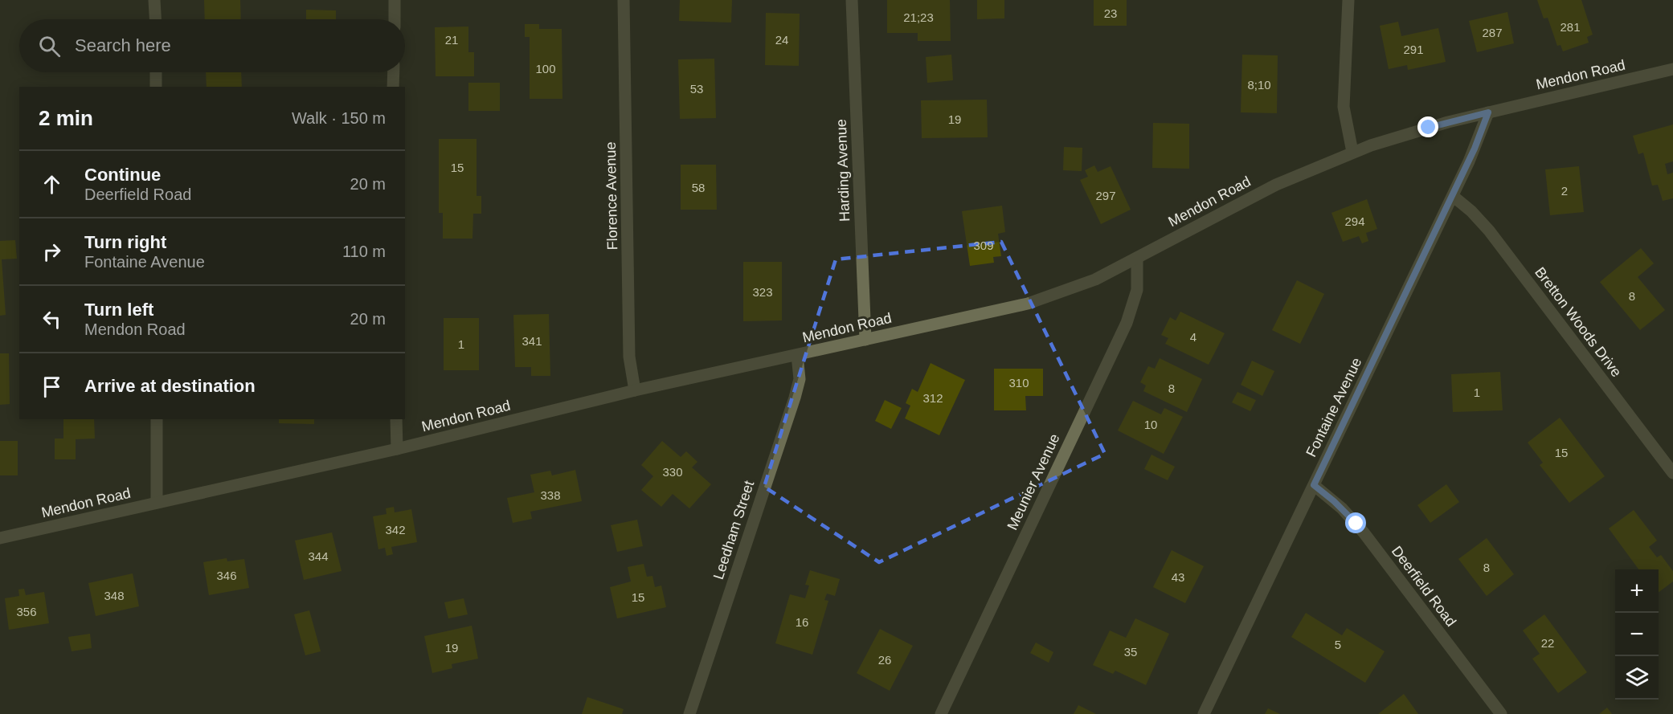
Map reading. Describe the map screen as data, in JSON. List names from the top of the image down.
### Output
{
  "streets": {
    "street": [
      "Mendon Road",
      "Harding Avenue",
      "Florence Avenue",
      "Bretton Woods Drive",
      "Fontaine Avenue",
      "Meunier Avenue",
      "Leedham Street",
      "Deerfield Road"
    ]
  },
  "crossings": [
    ["Mendon Road", "Harding Avenue"],
    ["Mendon Road", "Florence Avenue"],
    ["Mendon Road", "Fontaine Avenue"],
    ["Mendon Road", "Meunier Avenue"],
    ["Mendon Road", "Leedham Street"],
    ["Bretton Woods Drive", "Fontaine Avenue"],
    ["Fontaine Avenue", "Deerfield Road"]
  ],
  "house_numbers": [
    "23",
    "21;23",
    "281",
    "287",
    "21",
    "24",
    "291",
    "100",
    "8;10",
    "53",
    "19",
    "15",
    "58",
    "2",
    "297",
    "294",
    "309",
    "323",
    "8",
    "4",
    "341",
    "1",
    "310",
    "8",
    "1",
    "312",
    "10",
    "15",
    "330",
    "338",
    "342",
    "344",
    "8",
    "346",
    "43",
    "348",
    "15",
    "356",
    "16",
    "22",
    "5",
    "19",
    "35",
    "26"
  ],
  "page": {
    "search": "Search here",
    "heading": ["2 min", "Walk · 150 m"],
    "list": [
      ["Continue", "Deerfield Road", "20 m"],
      ["Turn right", "Fontaine Avenue", "110 m"],
      ["Turn left", "Mendon Road", "20 m"],
      "Arrive at destination"
    ],
    "map_buttons": ["+", "−"]
  }
}
